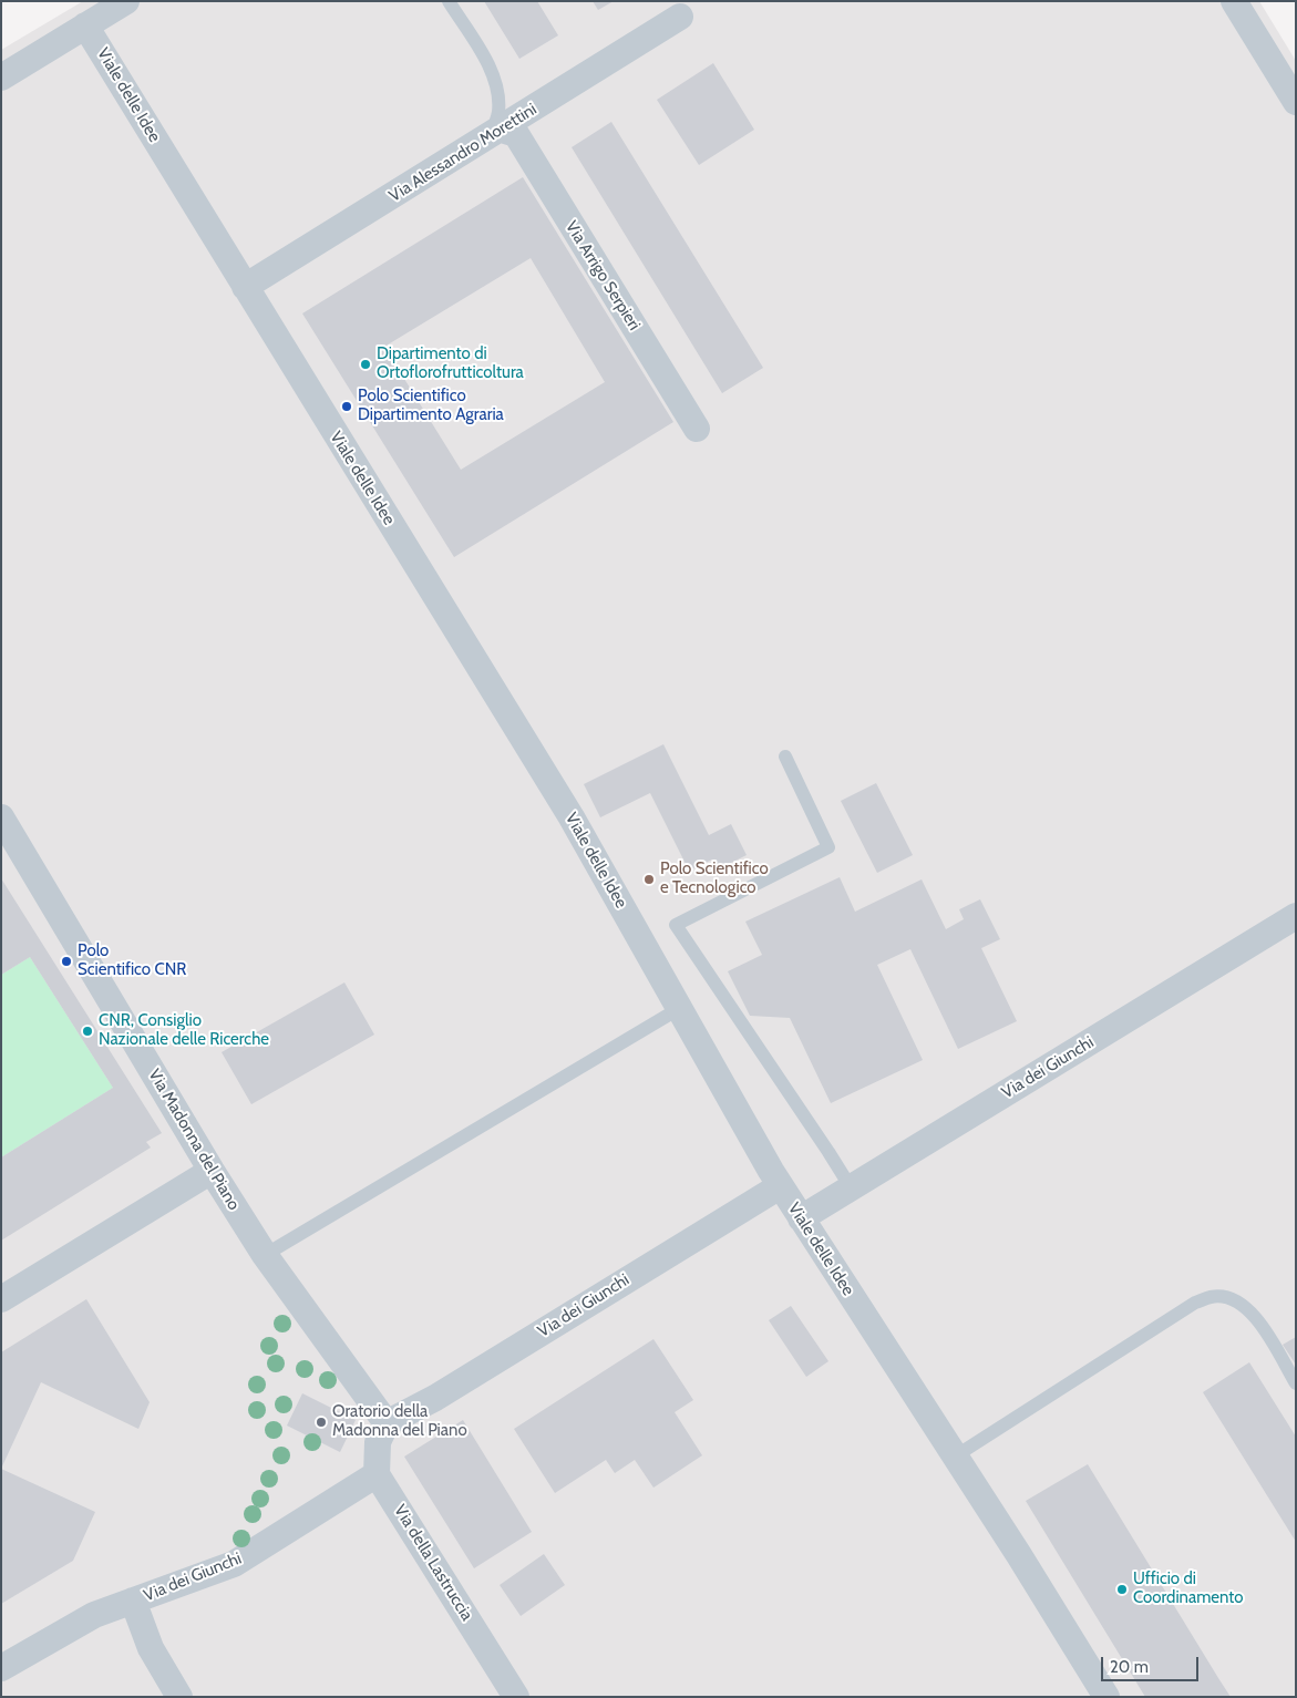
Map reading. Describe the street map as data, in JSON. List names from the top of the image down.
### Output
{
  "streets": {
    "street": [
      "Viale delle Idee",
      "Via Alessandro Morettini",
      "Via Arrigo Serpieri",
      "Via dei Giunchi",
      "Via Madonna del Piano",
      "Via della Lastruccia"
    ]
  },
  "crossings": [
    ["Viale delle Idee", "Via Alessandro Morettini"],
    ["Viale delle Idee", "Via dei Giunchi"],
    ["Via Alessandro Morettini", "Via Arrigo Serpieri"],
    ["Via dei Giunchi", "Via Madonna del Piano"],
    ["Via dei Giunchi", "Via della Lastruccia"]
  ],
  "places": [
    "Dipartimento di Ortoflorofrutticoltura",
    "Polo Scientifico Dipartimento Agraria",
    "Polo Scientifico e Tecnologico",
    "Polo Scientifico CNR",
    "CNR, Consiglio Nazionale delle Ricerche",
    "Oratorio della Madonna del Piano",
    "Ufficio di Coordinamento"
  ],
  "scale_bar": "20 m"
}
